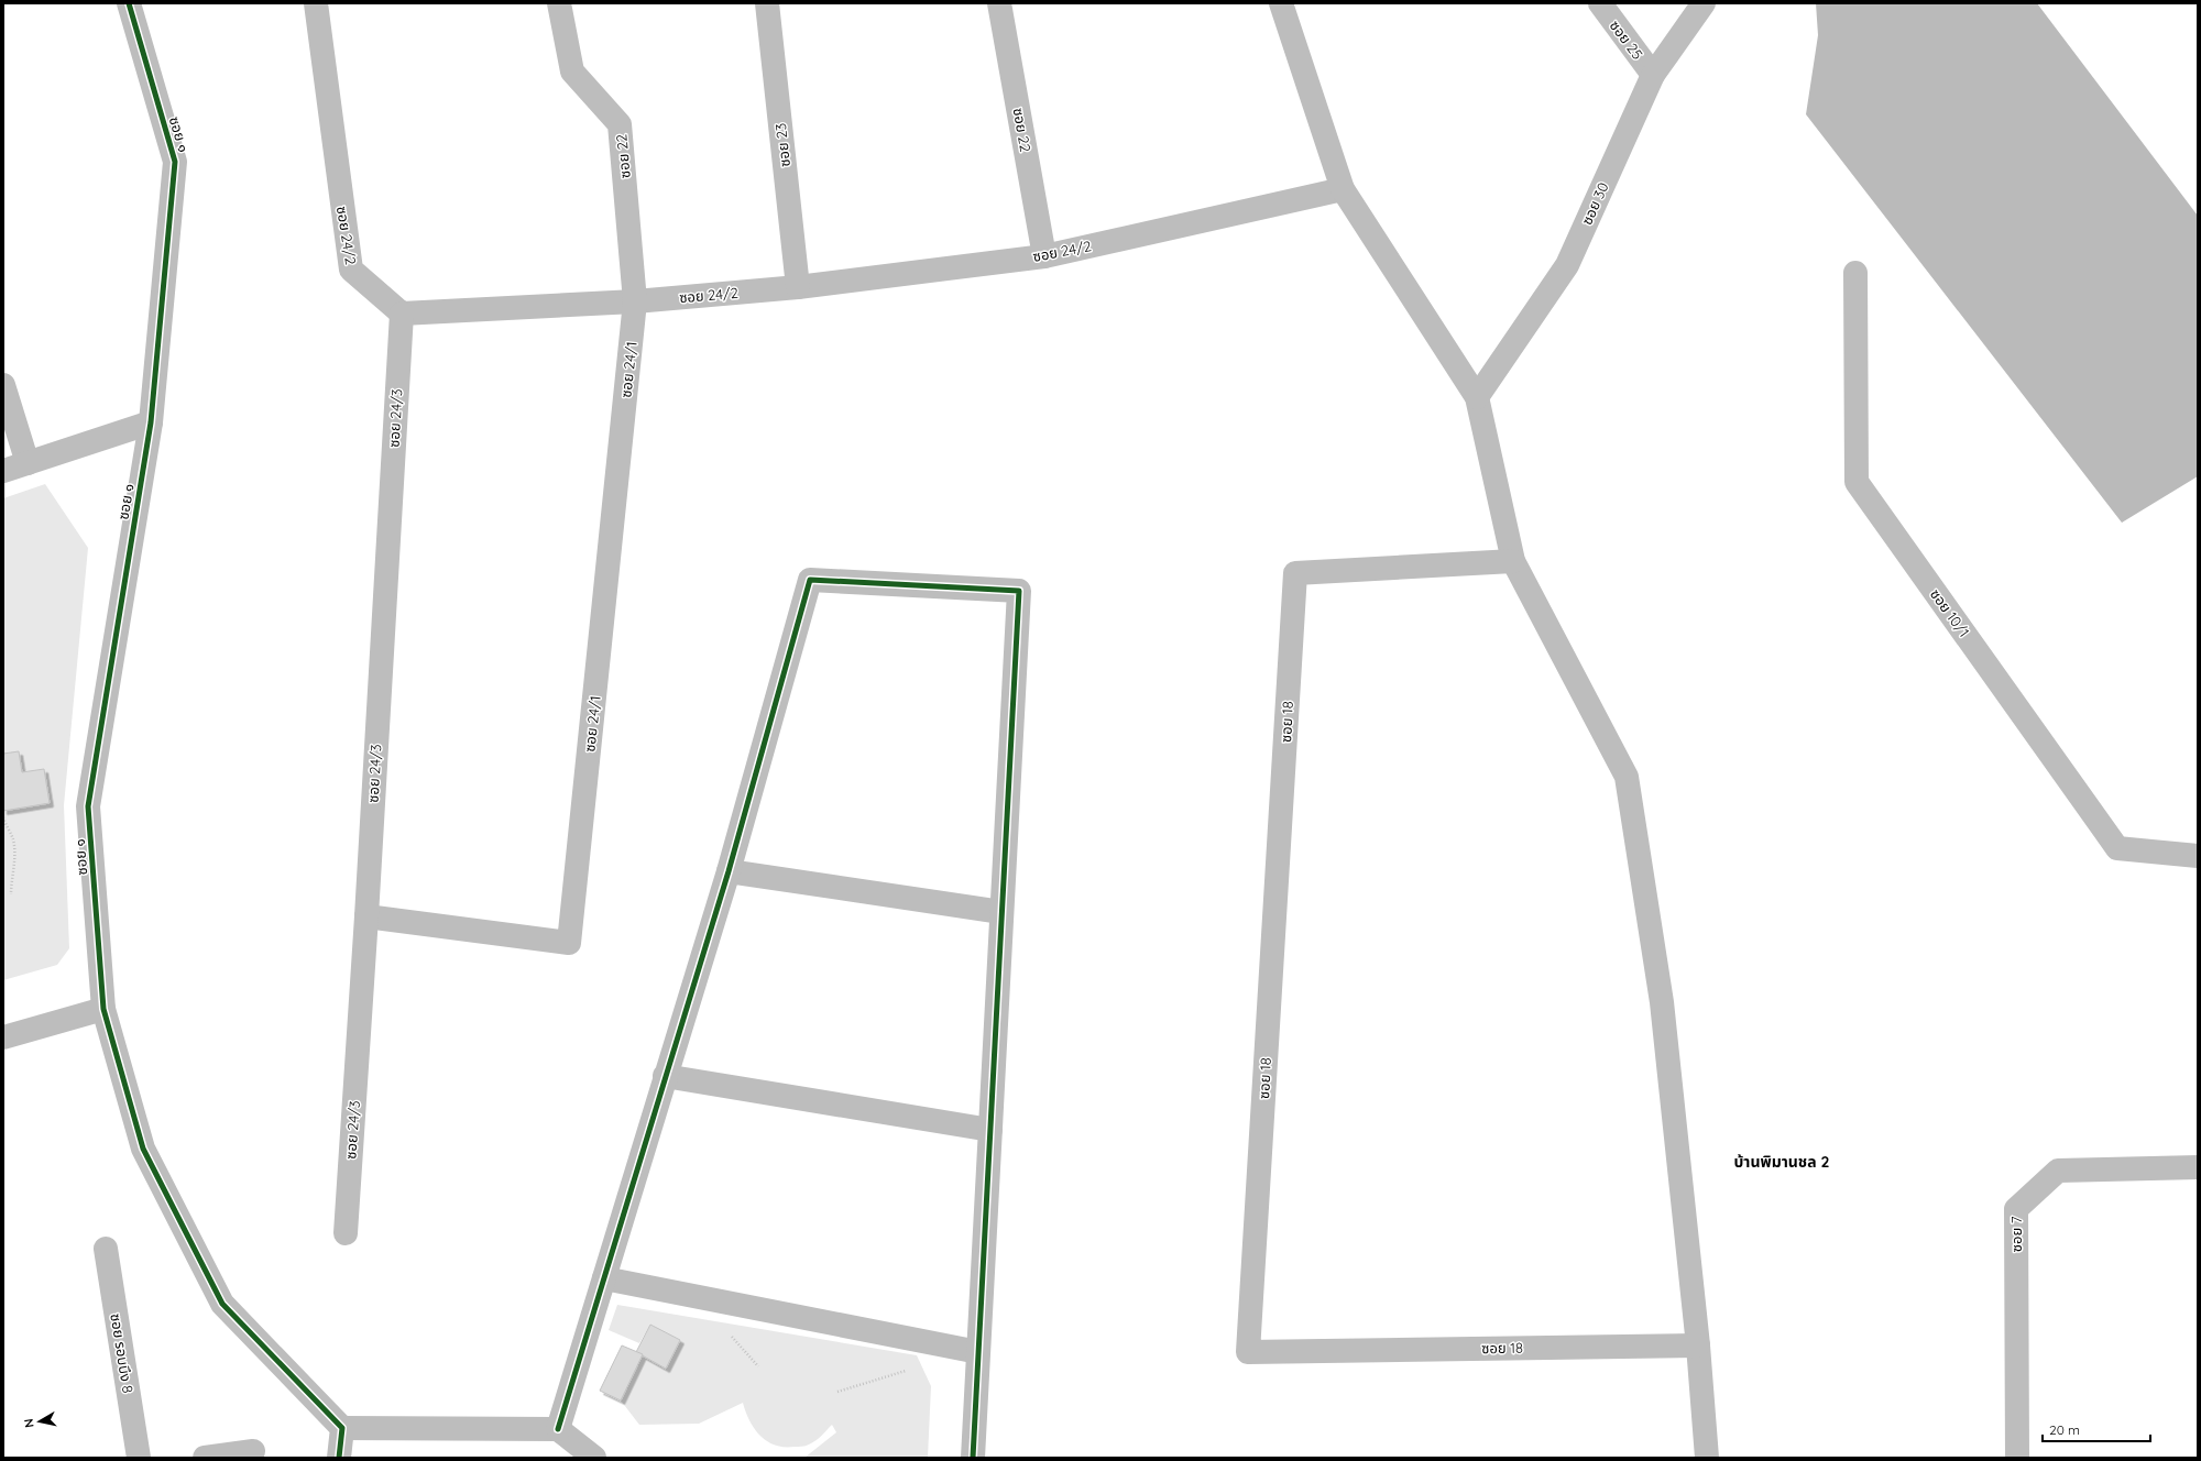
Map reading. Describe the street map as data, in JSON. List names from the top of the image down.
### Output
{
  "streets": {
    "street": [
      "ซอย 25",
      "ซอย 22",
      "ซอย ๑",
      "ซอย 23",
      "ซอย 30",
      "ซอย 24/2",
      "ซอย 24/1",
      "ซอย 24/3",
      "ซอย 10/1",
      "ซอย 18",
      "ซอย 7",
      "ซอย รอบบึง 8"
    ]
  },
  "crossings": [
    ["ซอย 25", "ซอย 30"],
    ["ซอย 22", "ซอย 24/2"],
    ["ซอย 22", "ซอย 24/1"],
    ["ซอย 23", "ซอย 24/2"],
    ["ซอย 24/2", "ซอย 24/1"],
    ["ซอย 24/2", "ซอย 24/3"],
    ["ซอย 24/1", "ซอย 24/3"]
  ],
  "districts": ["บ้านพิมานชล 2"],
  "scale_bar": "20 m",
  "north": "left"
}
